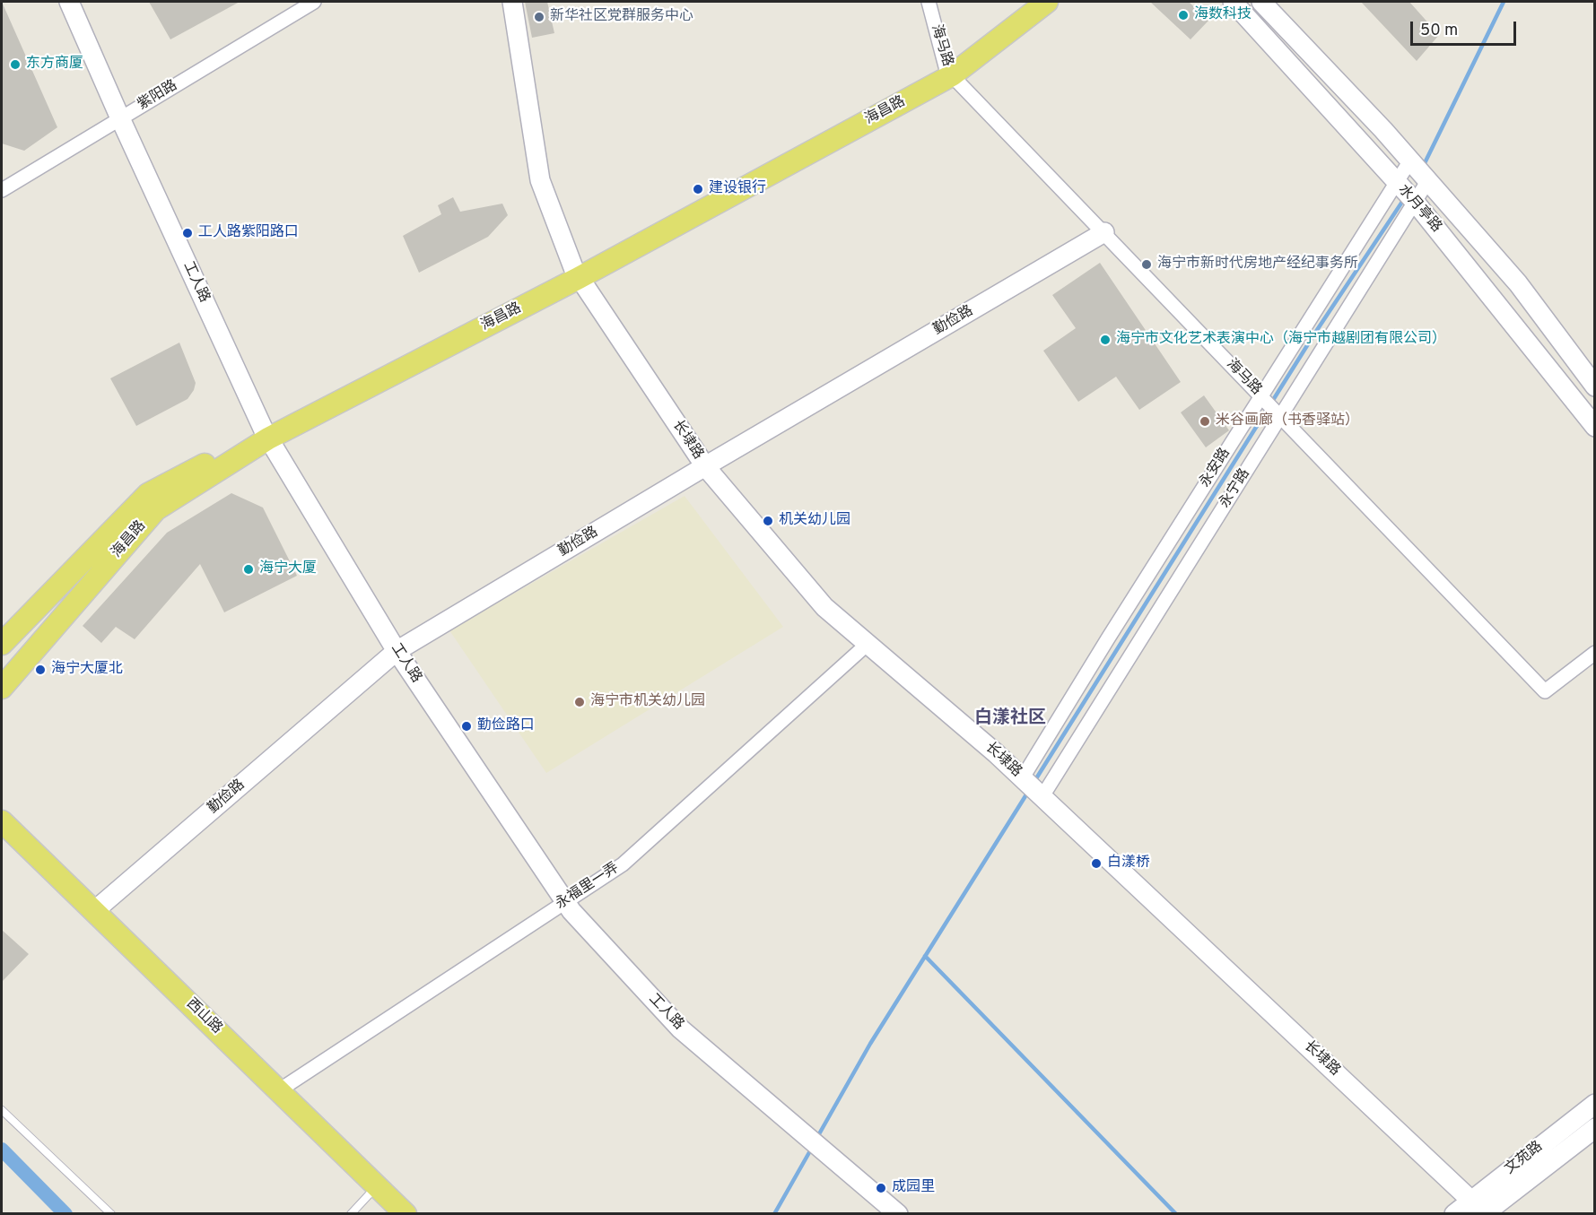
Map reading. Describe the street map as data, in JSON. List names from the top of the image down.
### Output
{
  "streets": {
    "main road": ["海昌路", "西山路"],
    "street": [
      "海马路",
      "紫阳路",
      "水月亭路",
      "工人路",
      "勤俭路",
      "长埭路",
      "永安路",
      "永宁路",
      "永福里一弄",
      "文苑路"
    ]
  },
  "crossings": [
    ["海马路", "海昌路"],
    ["海马路", "勤俭路"],
    ["海马路", "永安路"],
    ["海马路", "永宁路"],
    ["紫阳路", "工人路"],
    ["海昌路", "工人路"],
    ["海昌路", "长埭路"],
    ["水月亭路", "永安路"],
    ["水月亭路", "永宁路"],
    ["工人路", "勤俭路"],
    ["工人路", "永福里一弄"],
    ["勤俭路", "长埭路"],
    ["勤俭路", "西山路"],
    ["长埭路", "永安路"],
    ["长埭路", "永宁路"],
    ["长埭路", "永福里一弄"],
    ["长埭路", "文苑路"],
    ["永安路", "永宁路"],
    ["永福里一弄", "西山路"]
  ],
  "districts": ["白漾社区"],
  "places": [
    "海数科技",
    "新华社区党群服务中心",
    "东方商厦",
    "建设银行",
    "工人路紫阳路口",
    "海宁市新时代房地产经纪事务所",
    "海宁市文化艺术表演中心（海宁市越剧团有限公司）",
    "米谷画廊（书香驿站）",
    "机关幼儿园",
    "海宁大厦",
    "海宁大厦北",
    "海宁市机关幼儿园",
    "勤俭路口",
    "白漾桥",
    "成园里"
  ],
  "scale_bar": "50 m"
}
